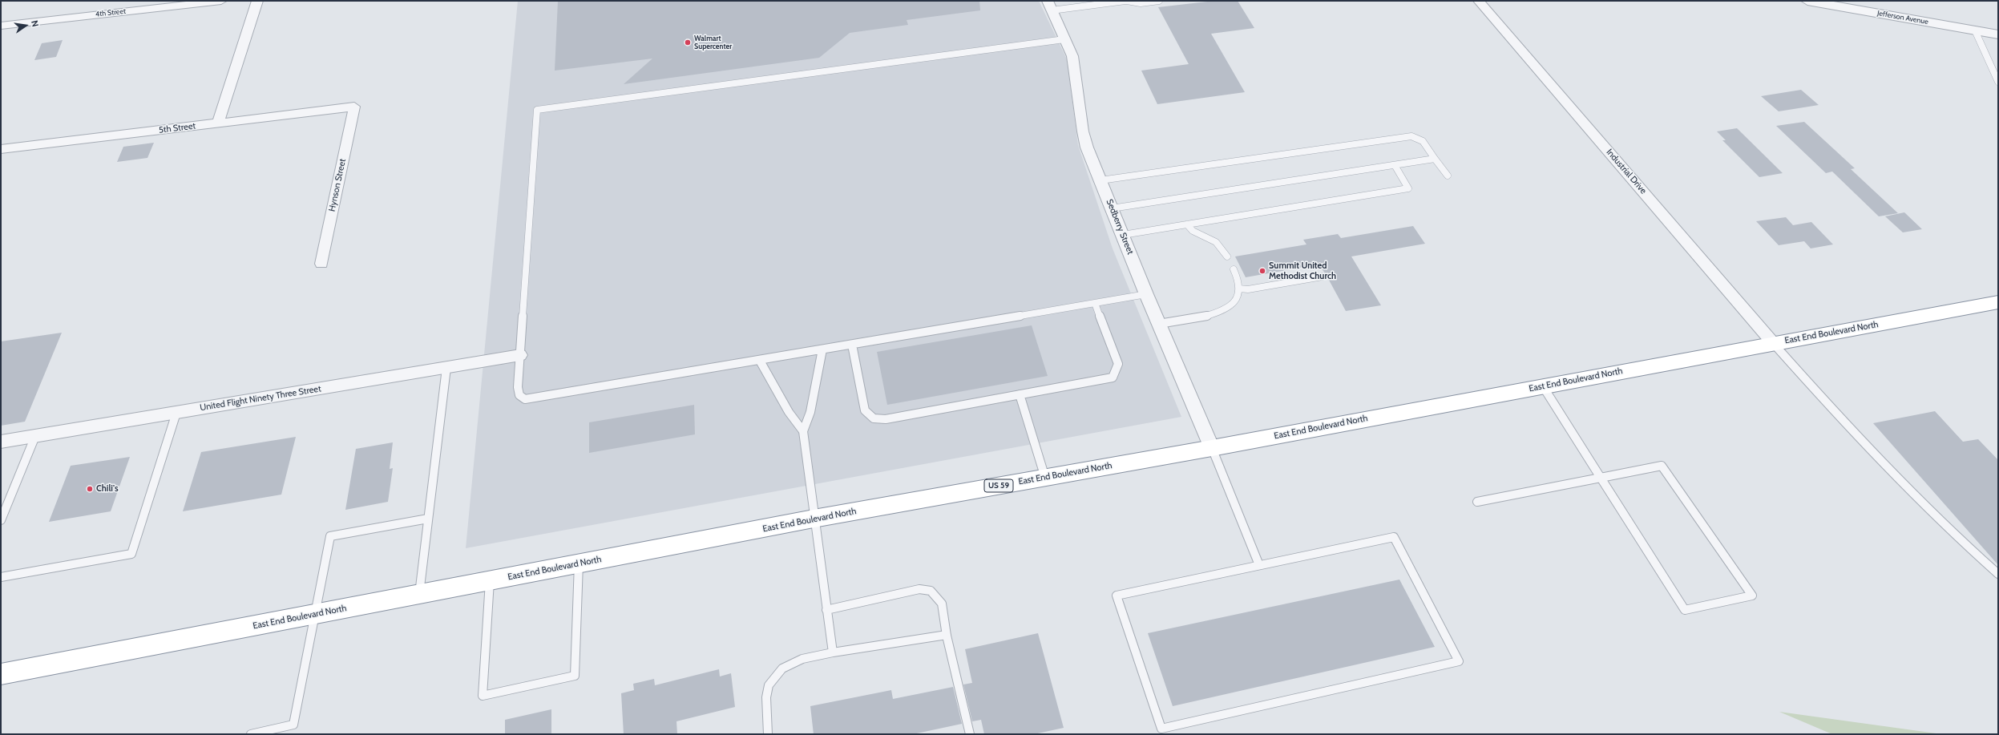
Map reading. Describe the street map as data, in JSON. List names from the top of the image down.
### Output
{
  "streets": {
    "highway": ["East End Boulevard North", "US 59"],
    "street": [
      "4th Street",
      "Jefferson Avenue",
      "5th Street",
      "Industrial Drive",
      "Hynson Street",
      "Sedberry Street",
      "United Flight Ninety Three Street"
    ]
  },
  "crossings": [
    ["5th Street", "Hynson Street"],
    ["Industrial Drive", "East End Boulevard North"],
    ["Sedberry Street", "East End Boulevard North"]
  ],
  "places": ["Walmart Supercenter", "Summit United Methodist Church", "Chili's"],
  "north": "right"
}
